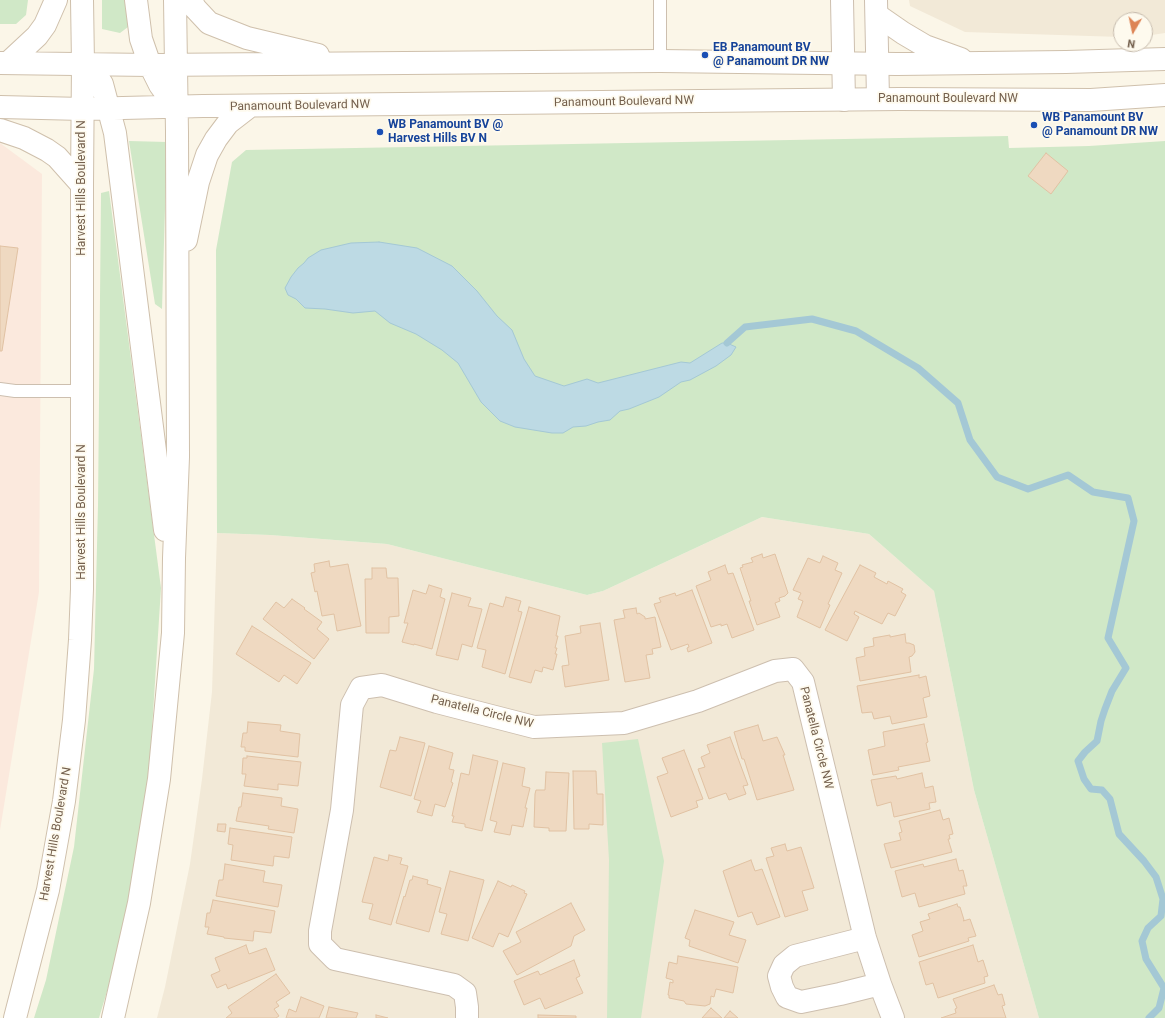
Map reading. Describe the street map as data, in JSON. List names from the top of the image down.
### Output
{
  "streets": {
    "street": ["Panamount Boulevard NW", "Harvest Hills Boulevard N", "Panatella Circle NW"]
  },
  "crossings": [
    ["Panamount Boulevard NW", "Harvest Hills Boulevard N"]
  ],
  "places": ["EB Panamount BV @ Panamount DR NW", "WB Panamount BV @ Panamount DR NW", "WB Panamount BV @ Harvest Hills BV N"],
  "north": "bottom"
}
